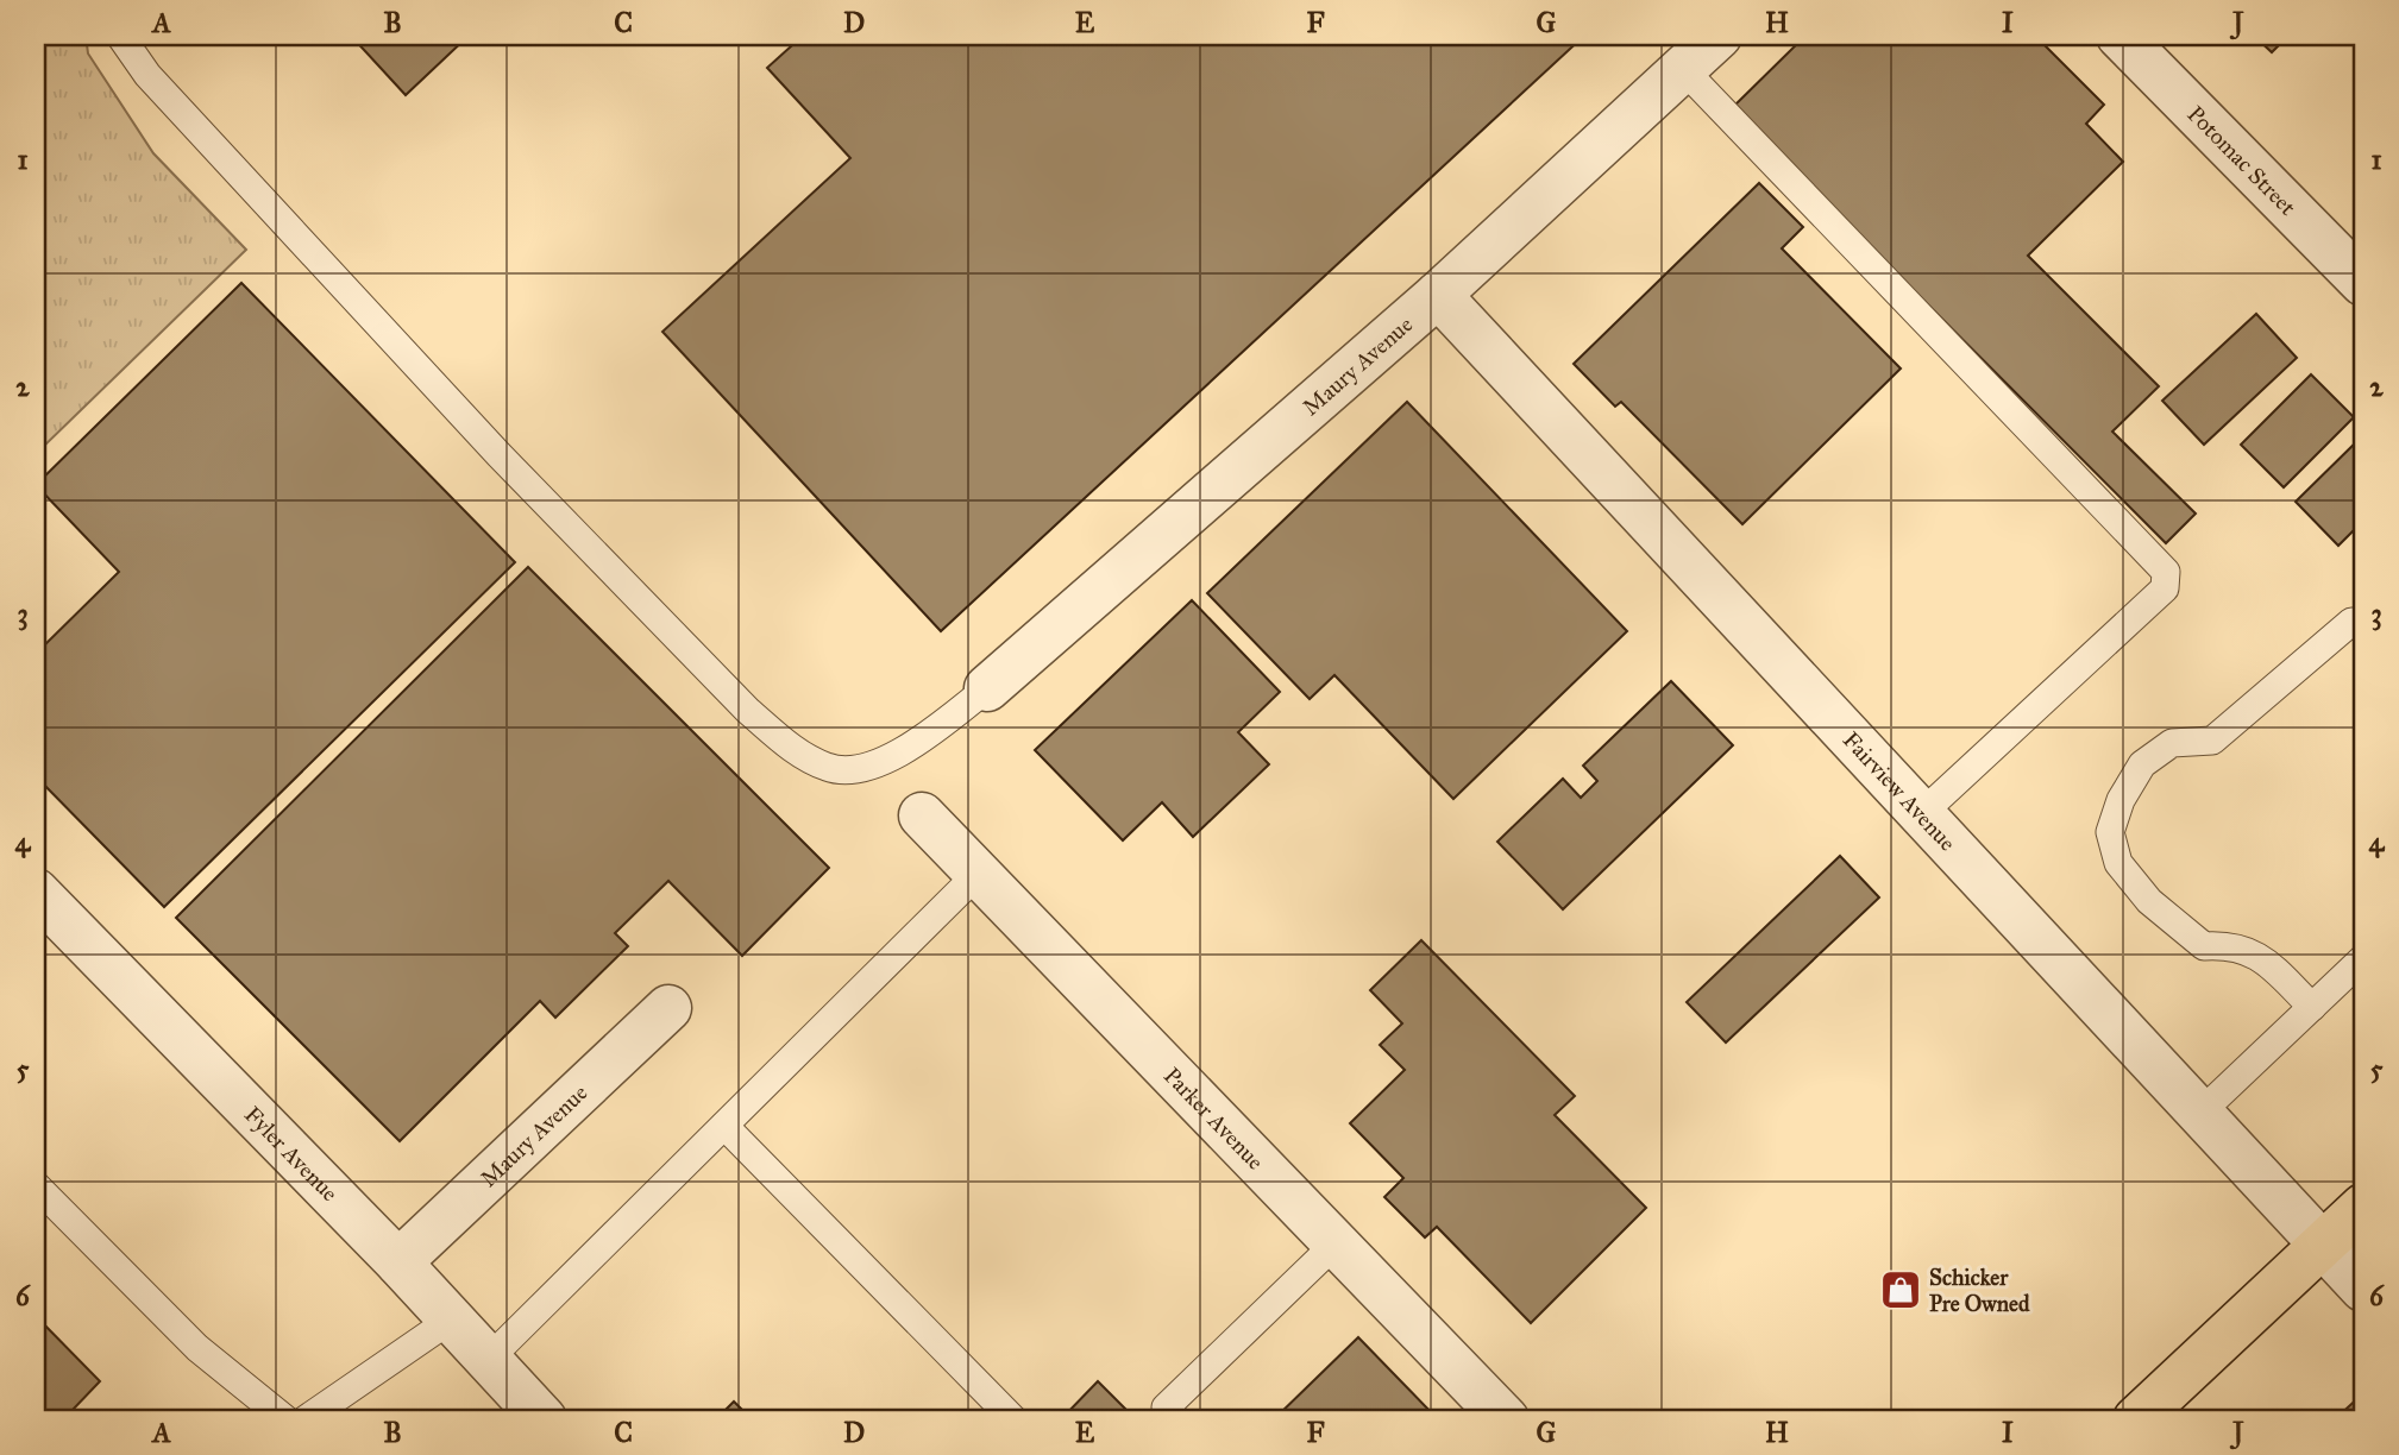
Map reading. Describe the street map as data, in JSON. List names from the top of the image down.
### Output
{
  "streets": {
    "street": [
      "Potomac Street",
      "Maury Avenue",
      "Fairview Avenue",
      "Parker Avenue",
      "Fyler Avenue"
    ]
  },
  "crossings": [
    ["Maury Avenue", "Fairview Avenue"],
    ["Maury Avenue", "Fyler Avenue"]
  ],
  "places": {
    "shop": ["Schicker Pre Owned"]
  },
  "grid": {
    "columns": [
      "A",
      "B",
      "C",
      "D",
      "E",
      "F",
      "G",
      "H",
      "I",
      "J"
    ],
    "rows": [
      "1",
      "2",
      "3",
      "4",
      "5",
      "6"
    ]
  }
}
